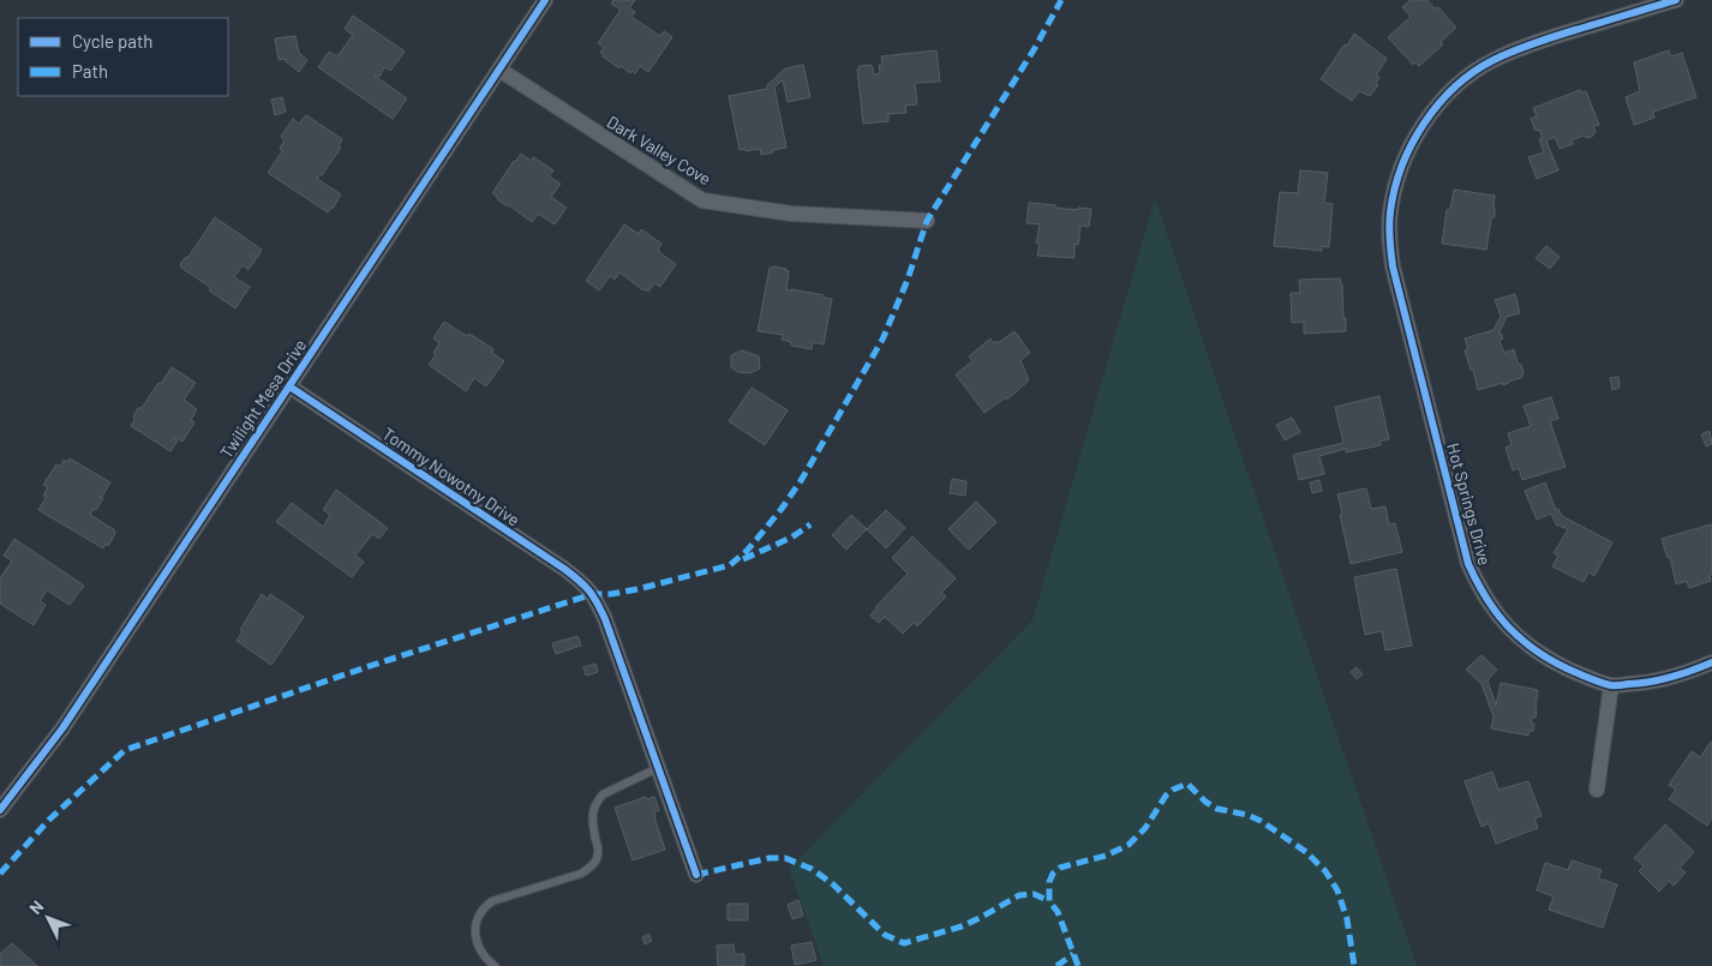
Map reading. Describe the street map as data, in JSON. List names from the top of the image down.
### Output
{
  "streets": {
    "street": [
      "Dark Valley Cove",
      "Twilight Mesa Drive",
      "Tommy Nowotny Drive",
      "Hot Springs Drive"
    ]
  },
  "crossings": [
    ["Dark Valley Cove", "Twilight Mesa Drive"],
    ["Twilight Mesa Drive", "Tommy Nowotny Drive"]
  ],
  "legend": ["Cycle path", "Path"],
  "north": "top left"
}
